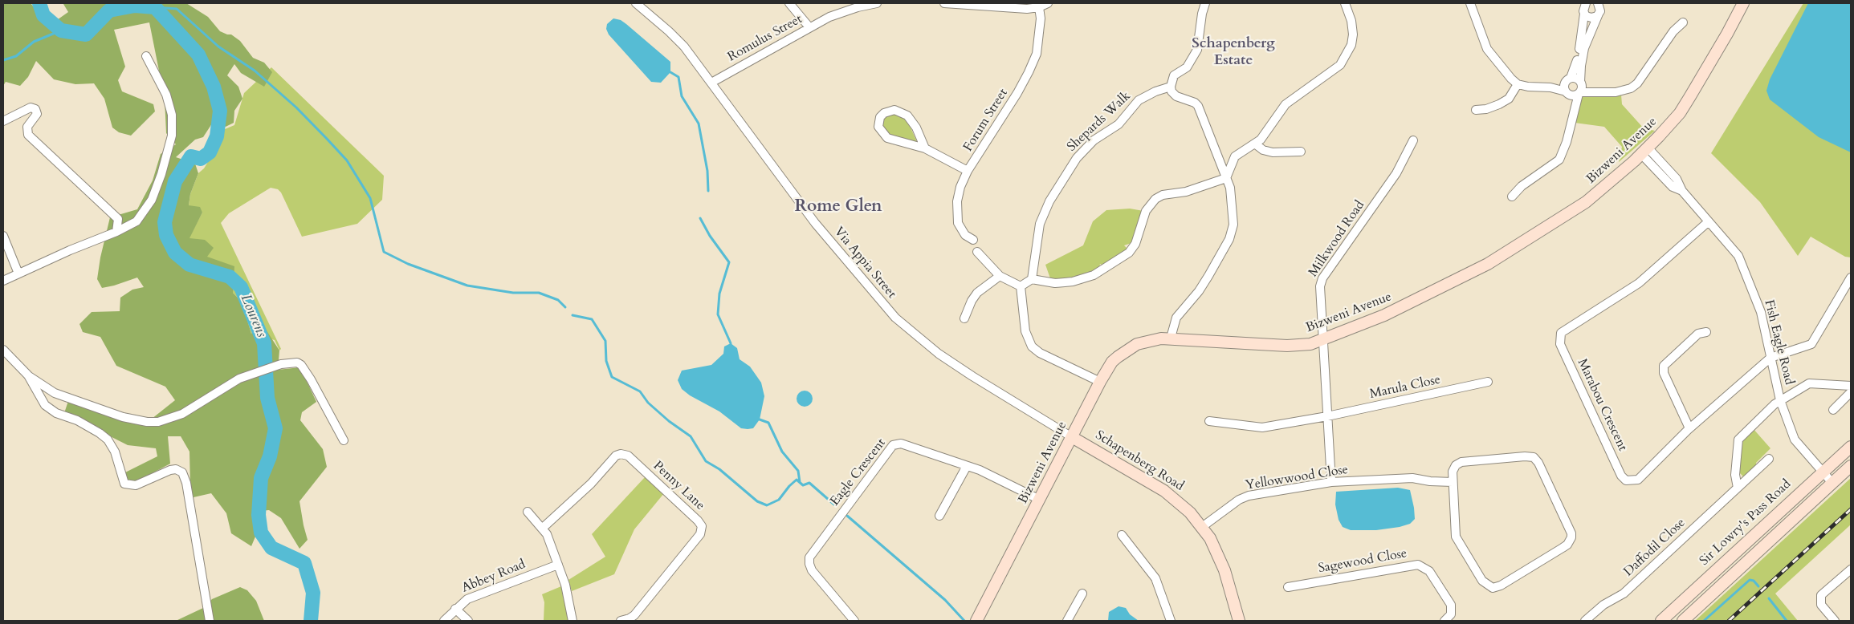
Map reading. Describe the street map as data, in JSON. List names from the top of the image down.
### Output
{
  "streets": {
    "street": [
      "Romulus Street",
      "Forum Street",
      "Shepards Walk",
      "Bizweni Avenue",
      "Milkwood Road",
      "Via Appia Street",
      "Fish Eagle Road",
      "Marula Close",
      "Marabou Crescent",
      "Schapenberg Road",
      "Eagle Crescent",
      "Yellowwood Close",
      "Penny Lane",
      "Sir Lowry's Pass Road",
      "Daffodil Close",
      "Sagewood Close",
      "Abbey Road"
    ]
  },
  "crossings": [
    ["Romulus Street", "Via Appia Street"],
    ["Bizweni Avenue", "Milkwood Road"],
    ["Bizweni Avenue", "Via Appia Street"],
    ["Bizweni Avenue", "Fish Eagle Road"],
    ["Bizweni Avenue", "Schapenberg Road"],
    ["Bizweni Avenue", "Eagle Crescent"],
    ["Milkwood Road", "Marula Close"],
    ["Milkwood Road", "Yellowwood Close"],
    ["Via Appia Street", "Schapenberg Road"],
    ["Fish Eagle Road", "Marabou Crescent"],
    ["Fish Eagle Road", "Sir Lowry's Pass Road"],
    ["Schapenberg Road", "Yellowwood Close"]
  ],
  "districts": ["Schapenberg Estate", "Rome Glen"],
  "water": ["Lourens"]
}
